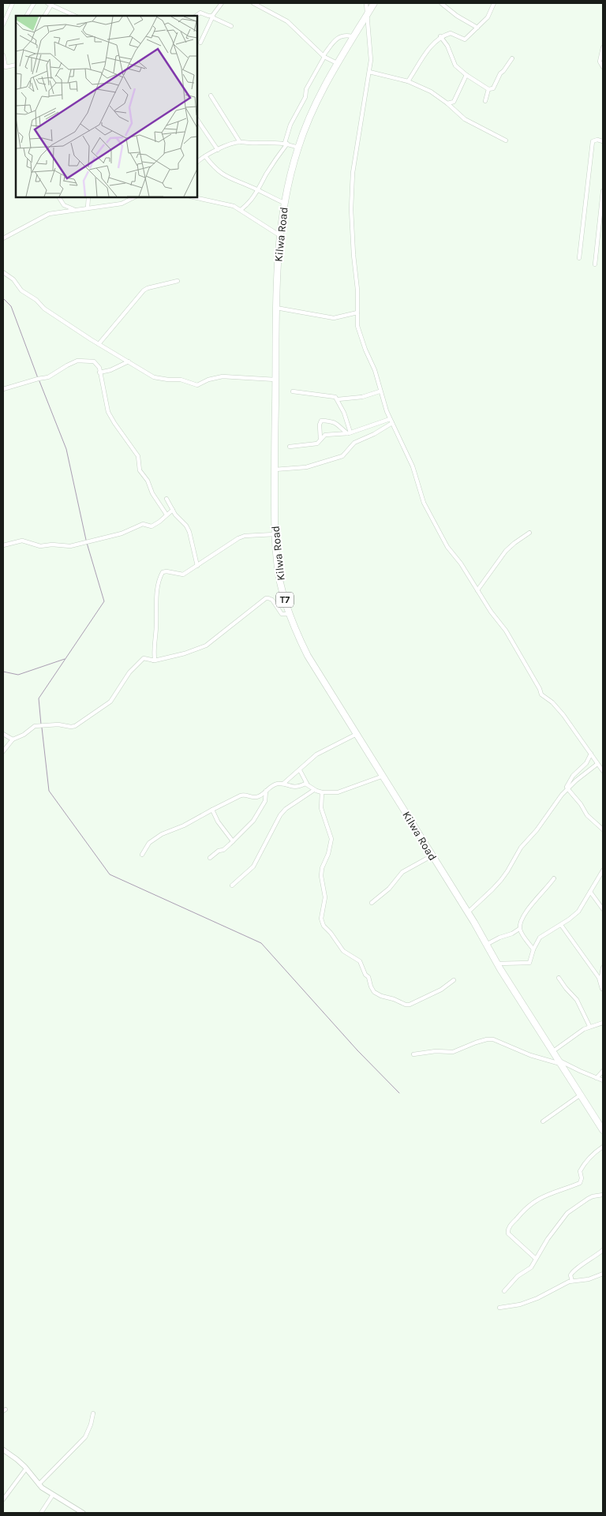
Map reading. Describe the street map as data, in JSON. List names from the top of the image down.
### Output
{
  "streets": {
    "highway": ["Kilwa Road", "T7"]
  }
}
